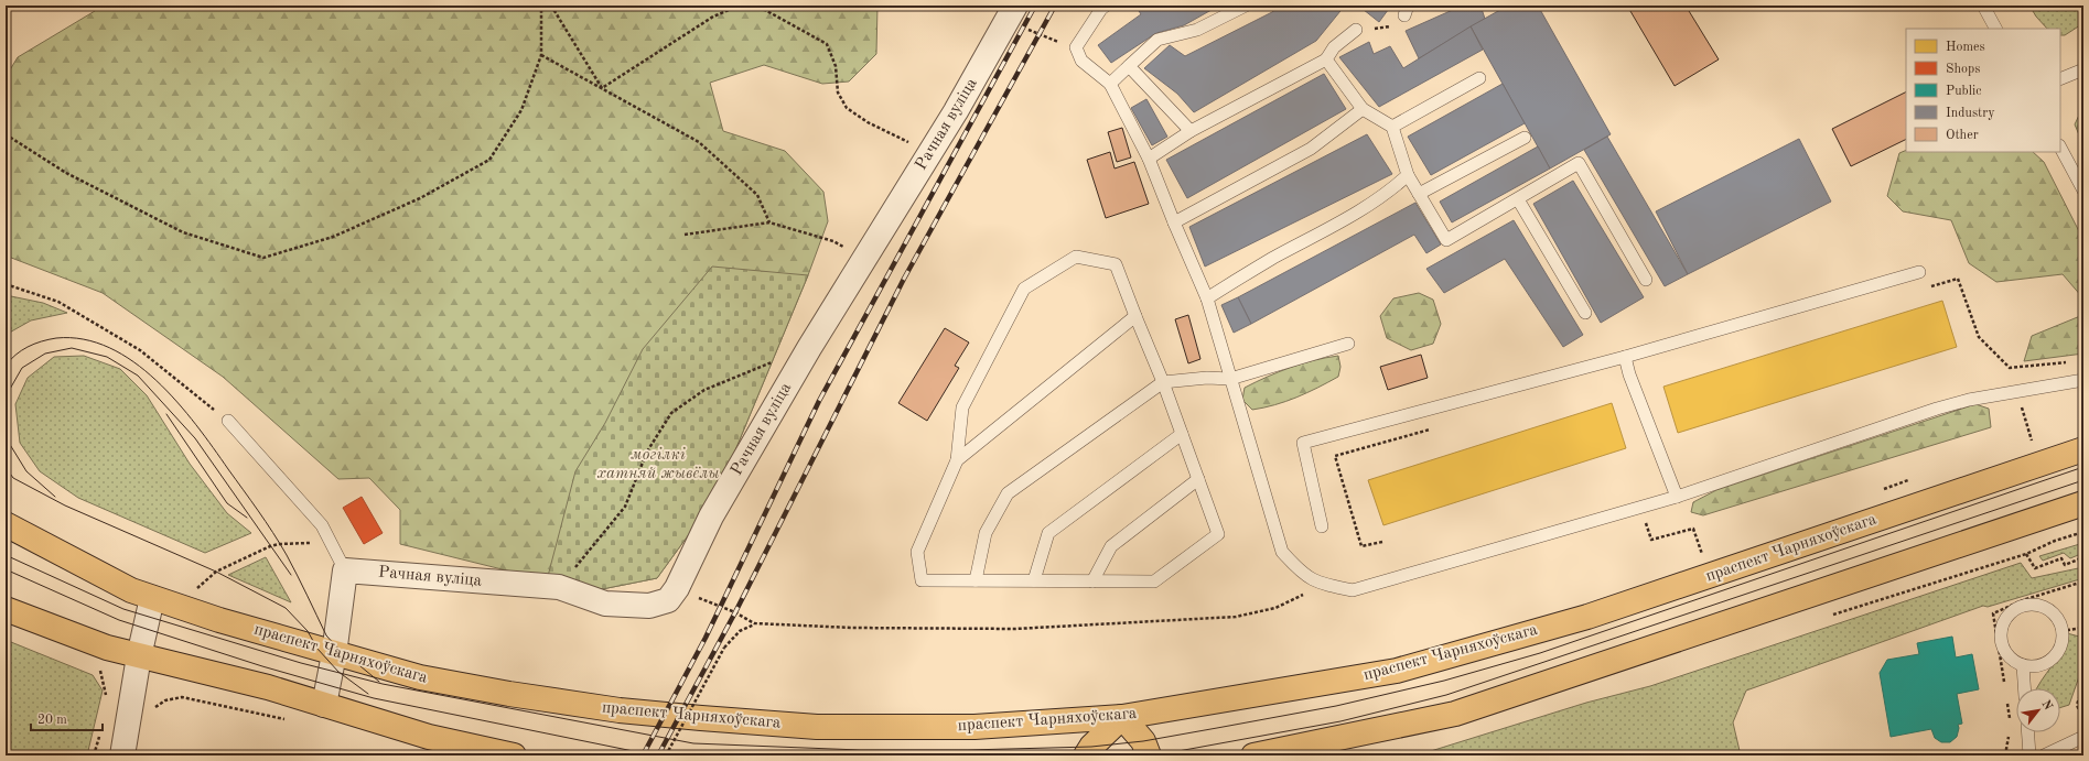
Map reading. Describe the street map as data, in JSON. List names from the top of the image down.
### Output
{
  "streets": {
    "main road": ["праспект Чарняхоўскага"],
    "street": ["Рачная вуліца"]
  },
  "parks": ["могілкі хатняй жывёлы"],
  "legend": [
    "Homes",
    "Shops",
    "Public",
    "Industry",
    "Other"
  ],
  "scale_bar": "20 m",
  "north": "top right"
}
